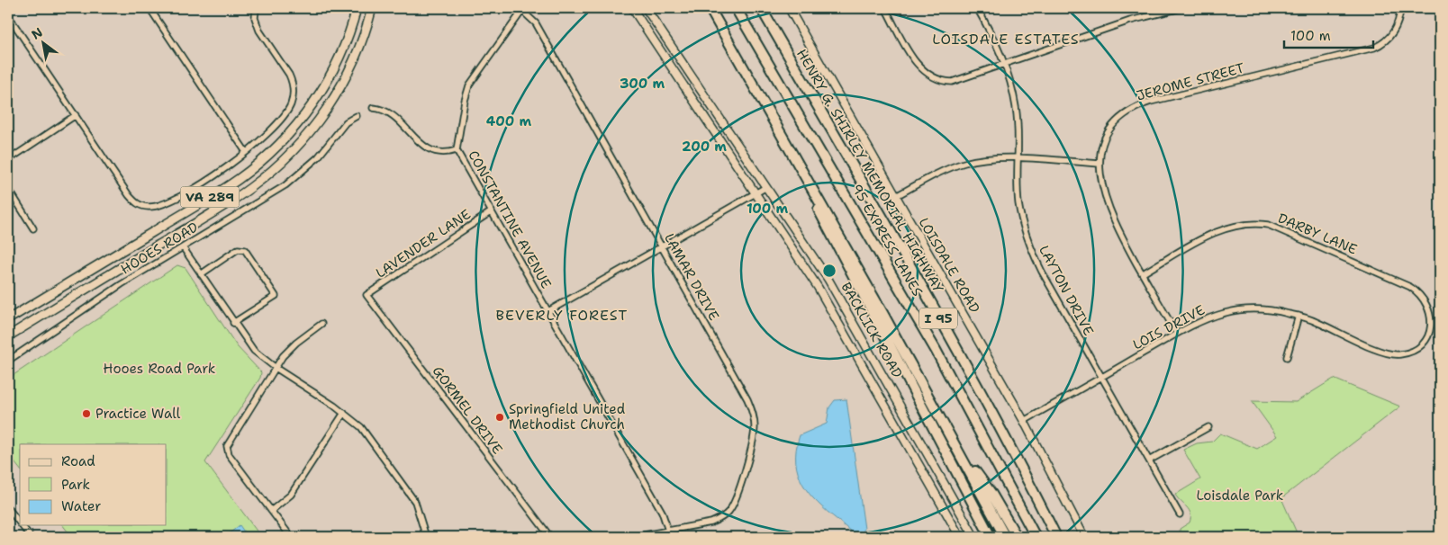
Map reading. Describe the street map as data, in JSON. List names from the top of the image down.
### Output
{
  "streets": {
    "highway": ["HENRY G. SHIRLEY MEMORIAL HIGHWAY", "95 EXPRESS LANES", "I 95"],
    "main road": ["VA 289", "LOISDALE ROAD", "BACKLICK ROAD"],
    "street": [
      "JEROME STREET",
      "CONSTANTINE AVENUE",
      "DARBY LANE",
      "LAVENDER LANE",
      "HOOES ROAD",
      "LAMAR DRIVE",
      "LAYTON DRIVE",
      "LOIS DRIVE",
      "GORMEL DRIVE"
    ]
  },
  "crossings": [
    ["JEROME STREET", "DARBY LANE"],
    ["JEROME STREET", "LOIS DRIVE"],
    ["CONSTANTINE AVENUE", "LAVENDER LANE"],
    ["CONSTANTINE AVENUE", "LAMAR DRIVE"],
    ["DARBY LANE", "LOIS DRIVE"],
    ["LAVENDER LANE", "GORMEL DRIVE"],
    ["LOISDALE ROAD", "LOIS DRIVE"],
    ["LAYTON DRIVE", "LOIS DRIVE"]
  ],
  "districts": ["LOISDALE ESTATES", "BEVERLY FOREST"],
  "parks": ["Hooes Road Park", "Loisdale Park"],
  "places": ["Practice Wall", "Springfield United Methodist Church"],
  "legend": ["Road", "Park", "Water"],
  "scale_bar": "100 m",
  "north": "top left",
  "rings": [
    "300 m",
    "400 m",
    "200 m",
    "100 m"
  ]
}
